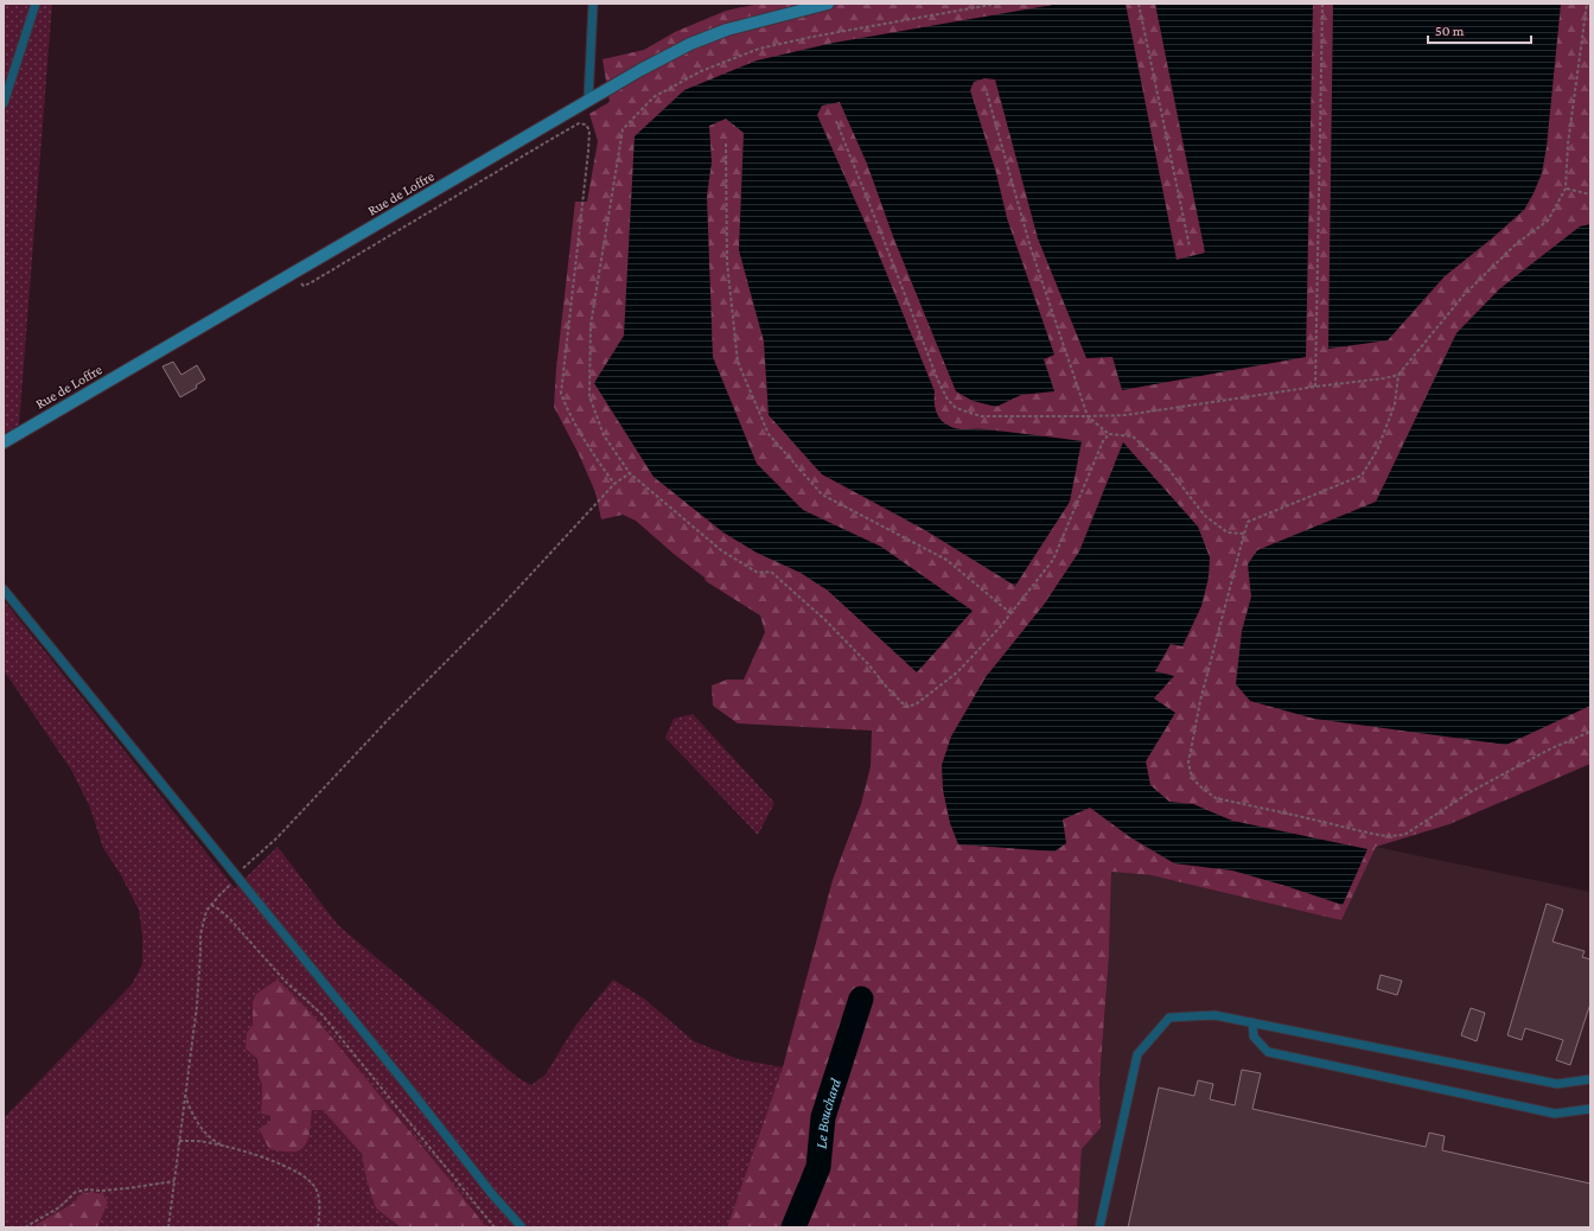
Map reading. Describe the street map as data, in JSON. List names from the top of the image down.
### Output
{
  "streets": {
    "main road": ["Rue de Loffre"]
  },
  "water": ["Le Bouchard"],
  "scale_bar": "50 m"
}
